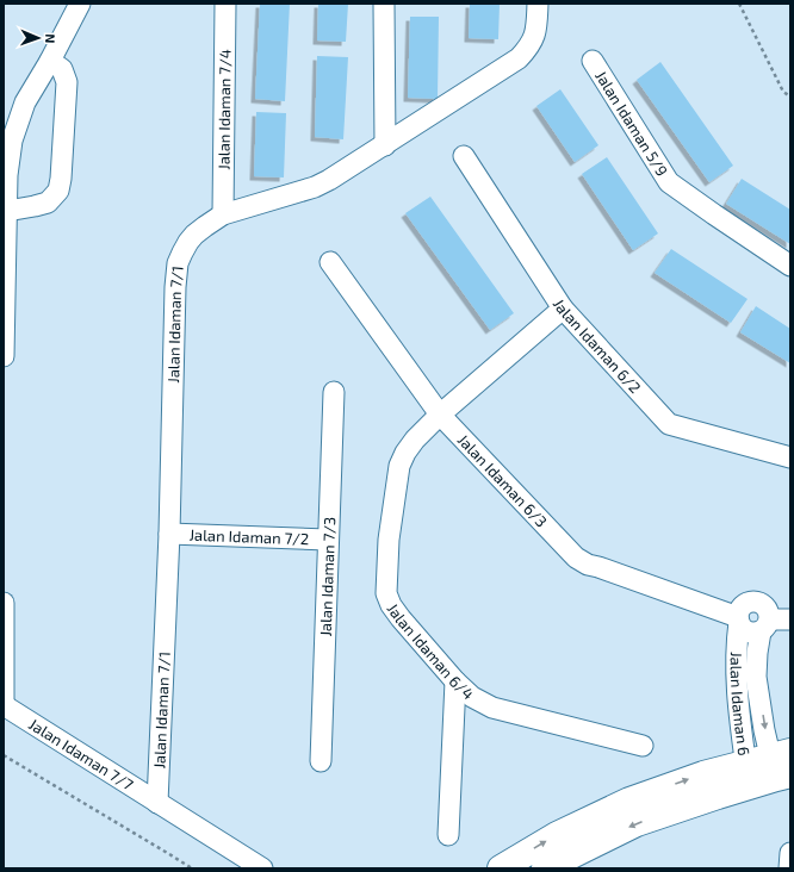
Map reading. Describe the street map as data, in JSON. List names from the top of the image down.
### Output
{
  "streets": {
    "street": [
      "Jalan Idaman 7/4",
      "Jalan Idaman 5/9",
      "Jalan Idaman 7/1",
      "Jalan Idaman 6/2",
      "Jalan Idaman 6/3",
      "Jalan Idaman 7/2",
      "Jalan Idaman 7/3",
      "Jalan Idaman 6/4",
      "Jalan Idaman 6",
      "Jalan Idaman 7/7"
    ]
  },
  "crossings": [
    ["Jalan Idaman 7/4", "Jalan Idaman 7/1"],
    ["Jalan Idaman 7/1", "Jalan Idaman 7/2"],
    ["Jalan Idaman 7/1", "Jalan Idaman 7/7"],
    ["Jalan Idaman 6/2", "Jalan Idaman 6/4"],
    ["Jalan Idaman 6/3", "Jalan Idaman 6/4"],
    ["Jalan Idaman 6/3", "Jalan Idaman 6"],
    ["Jalan Idaman 7/2", "Jalan Idaman 7/3"]
  ],
  "north": "right"
}
